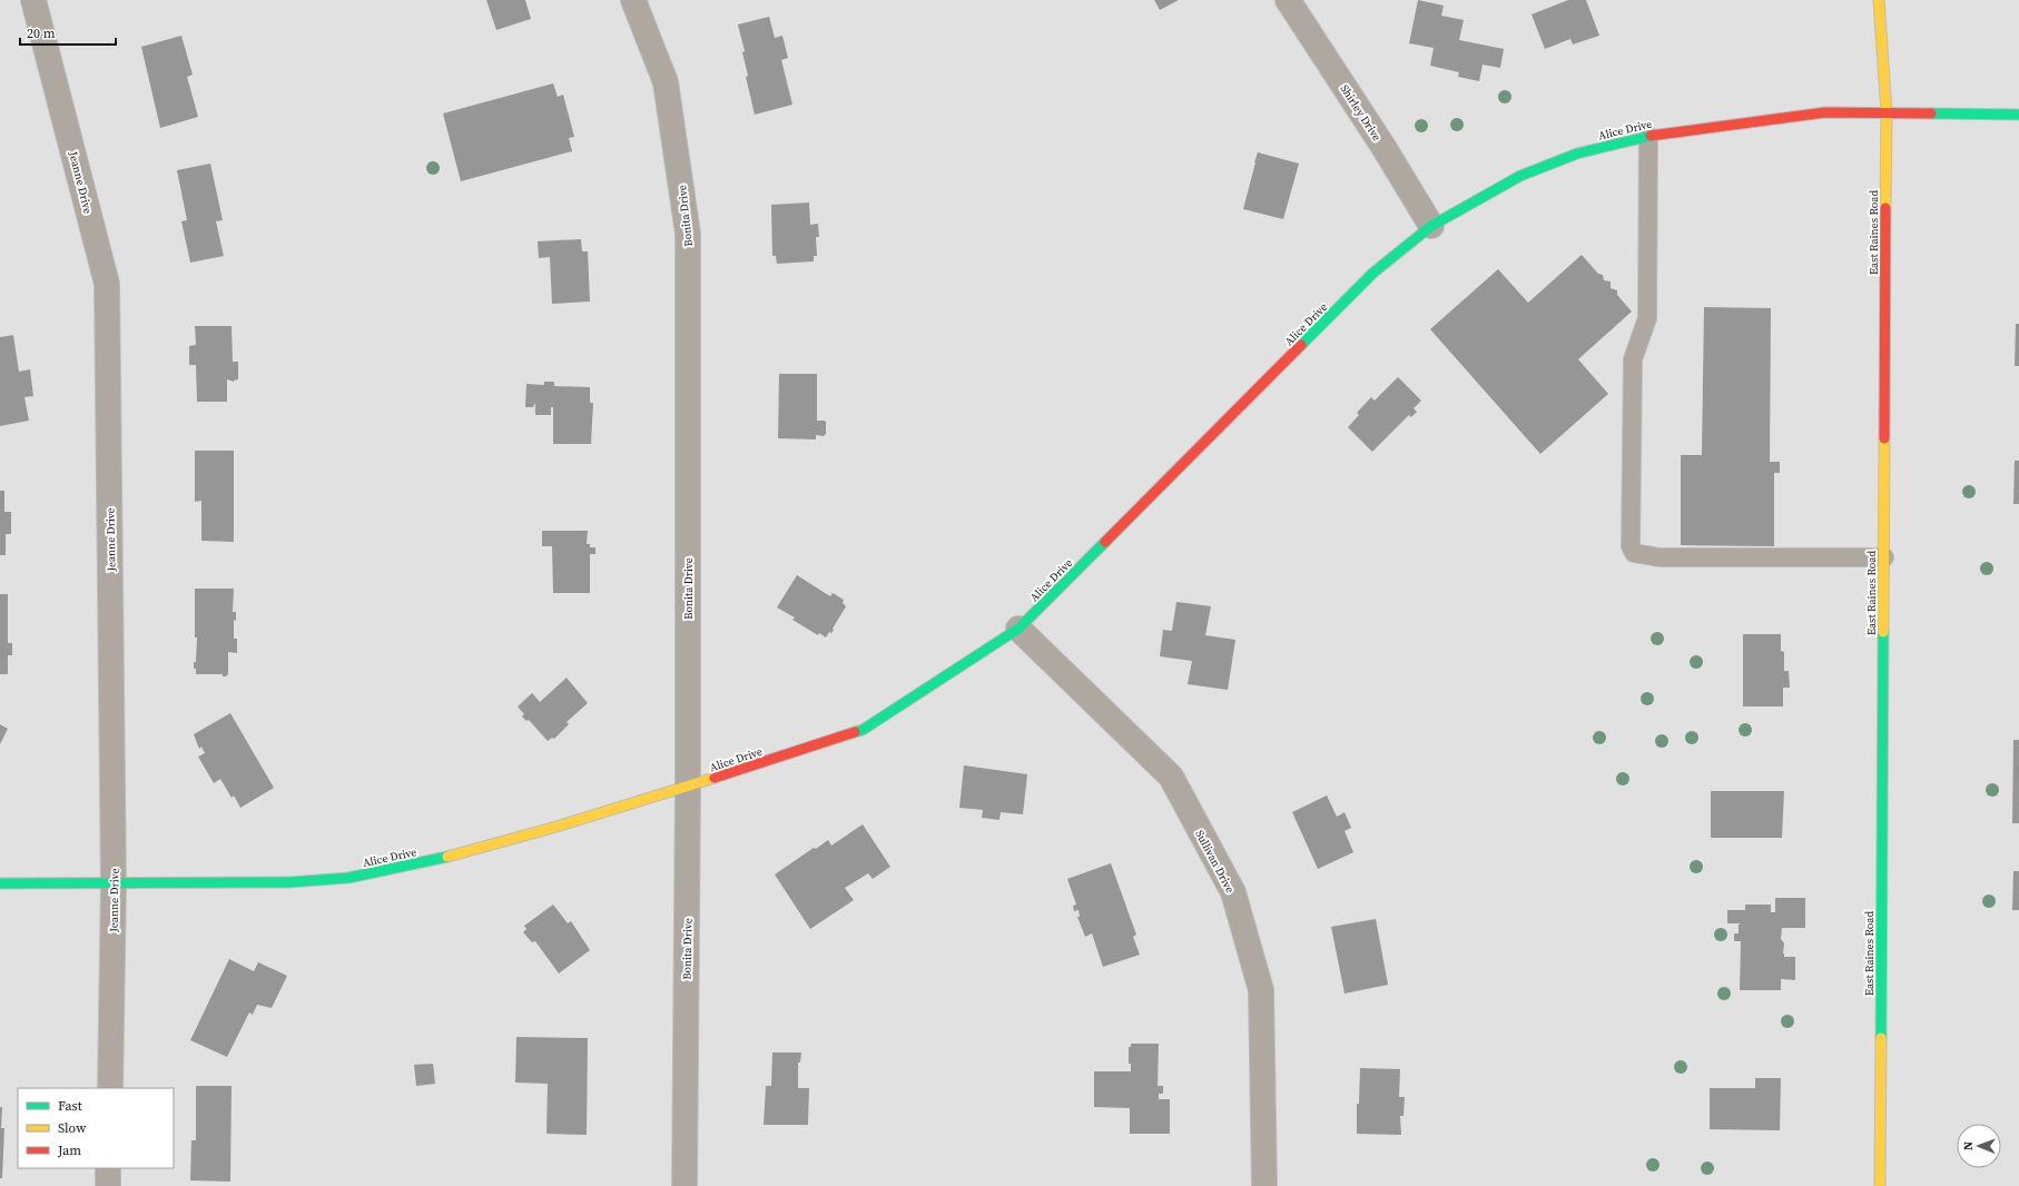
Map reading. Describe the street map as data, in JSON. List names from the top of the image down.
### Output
{
  "streets": {
    "street": [
      "Shirley Drive",
      "Alice Drive",
      "Jeanne Drive",
      "Bonita Drive",
      "East Raines Road",
      "Sullivan Drive"
    ]
  },
  "crossings": [
    ["Shirley Drive", "Alice Drive"],
    ["Alice Drive", "Jeanne Drive"],
    ["Alice Drive", "Bonita Drive"],
    ["Alice Drive", "East Raines Road"],
    ["Alice Drive", "Sullivan Drive"]
  ],
  "legend": ["Fast", "Slow", "Jam"],
  "scale_bar": "20 m",
  "north": "left"
}
